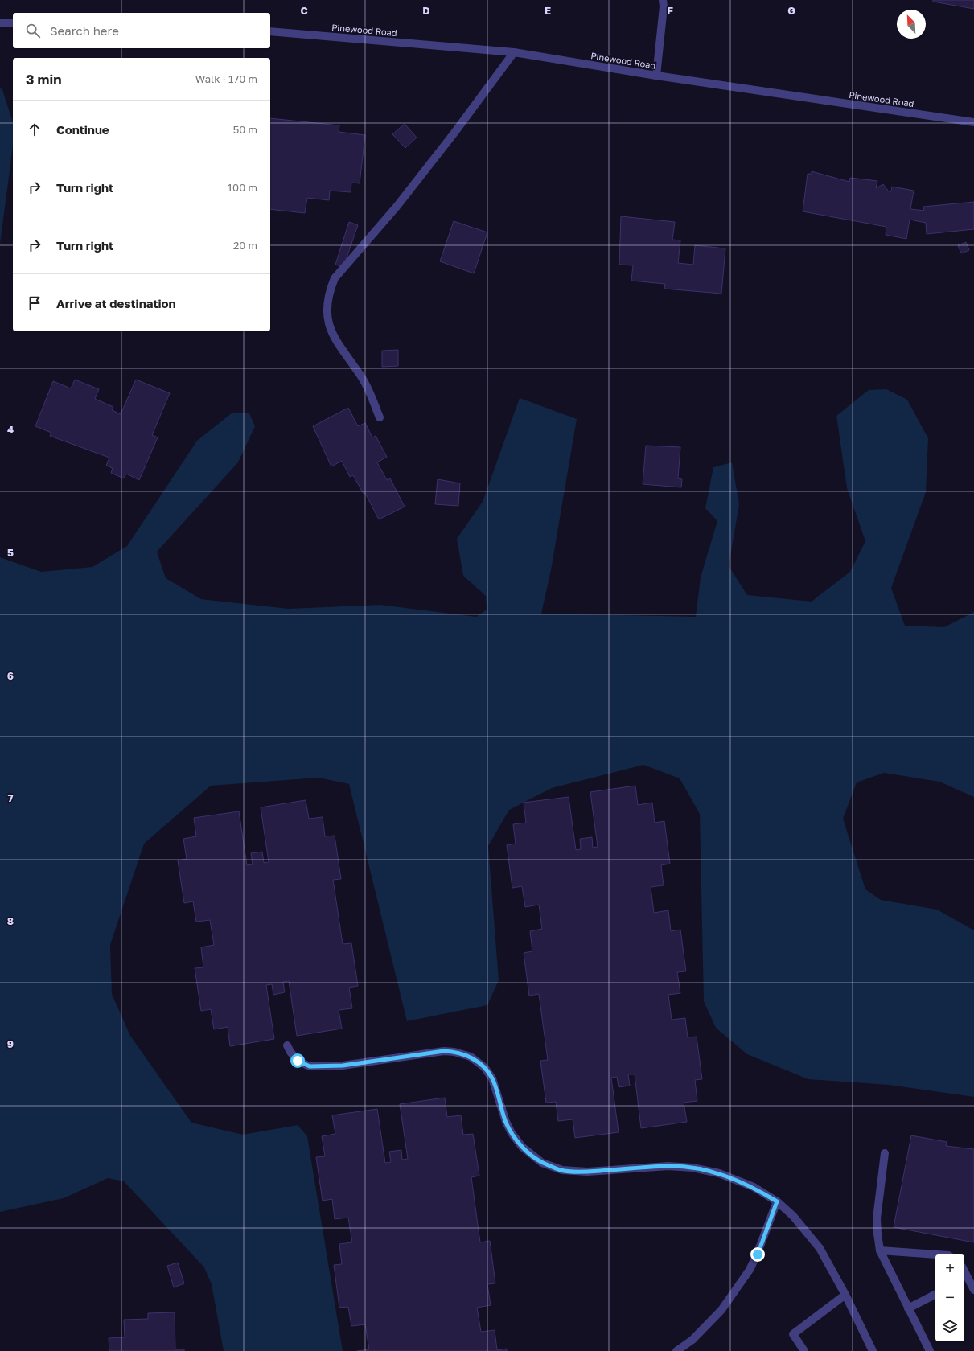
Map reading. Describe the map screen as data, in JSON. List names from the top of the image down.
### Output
{
  "streets": {
    "street": ["Pinewood Road"]
  },
  "north": "top left",
  "page": {
    "search": "Search here",
    "heading": ["3 min", "Walk · 170 m"],
    "list": [
      ["Continue", "50 m"],
      ["Turn right", "100 m"],
      ["Turn right", "20 m"],
      "Arrive at destination"
    ],
    "map_buttons": ["+", "−"]
  },
  "grid": {
    "columns": [
      "C",
      "D",
      "E",
      "F",
      "G"
    ],
    "rows": [
      "4",
      "5",
      "6",
      "7",
      "8",
      "9"
    ]
  }
}
